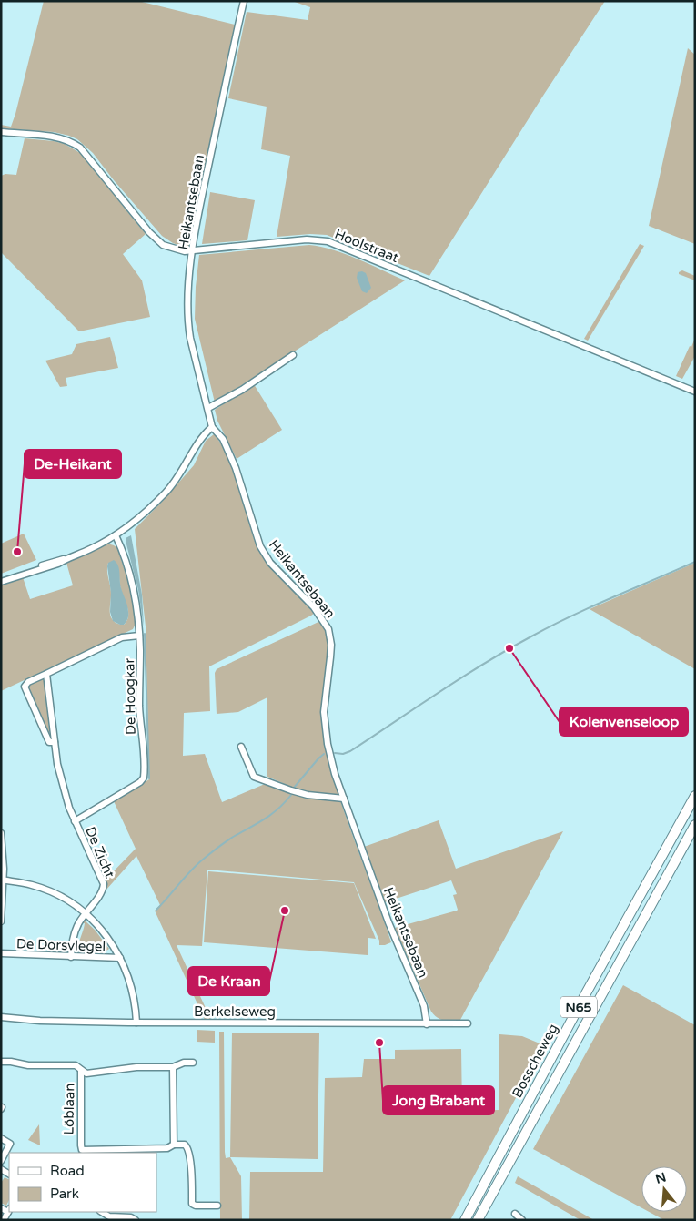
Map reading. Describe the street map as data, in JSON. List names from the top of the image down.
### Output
{
  "streets": {
    "main road": ["N65", "Bosscheweg"],
    "street": [
      "Heikantsebaan",
      "Hoolstraat",
      "De Hoogkar",
      "De Zicht",
      "De Dorsvlegel",
      "Berkelseweg",
      "Löblaan"
    ]
  },
  "crossings": [
    ["Heikantsebaan", "Hoolstraat"],
    ["Heikantsebaan", "Berkelseweg"],
    ["De Hoogkar", "De Zicht"]
  ],
  "places": [
    "De-Heikant",
    "Kolenvenseloop",
    "De Kraan",
    "Jong Brabant"
  ],
  "legend": ["Road", "Park"],
  "north": "top"
}
